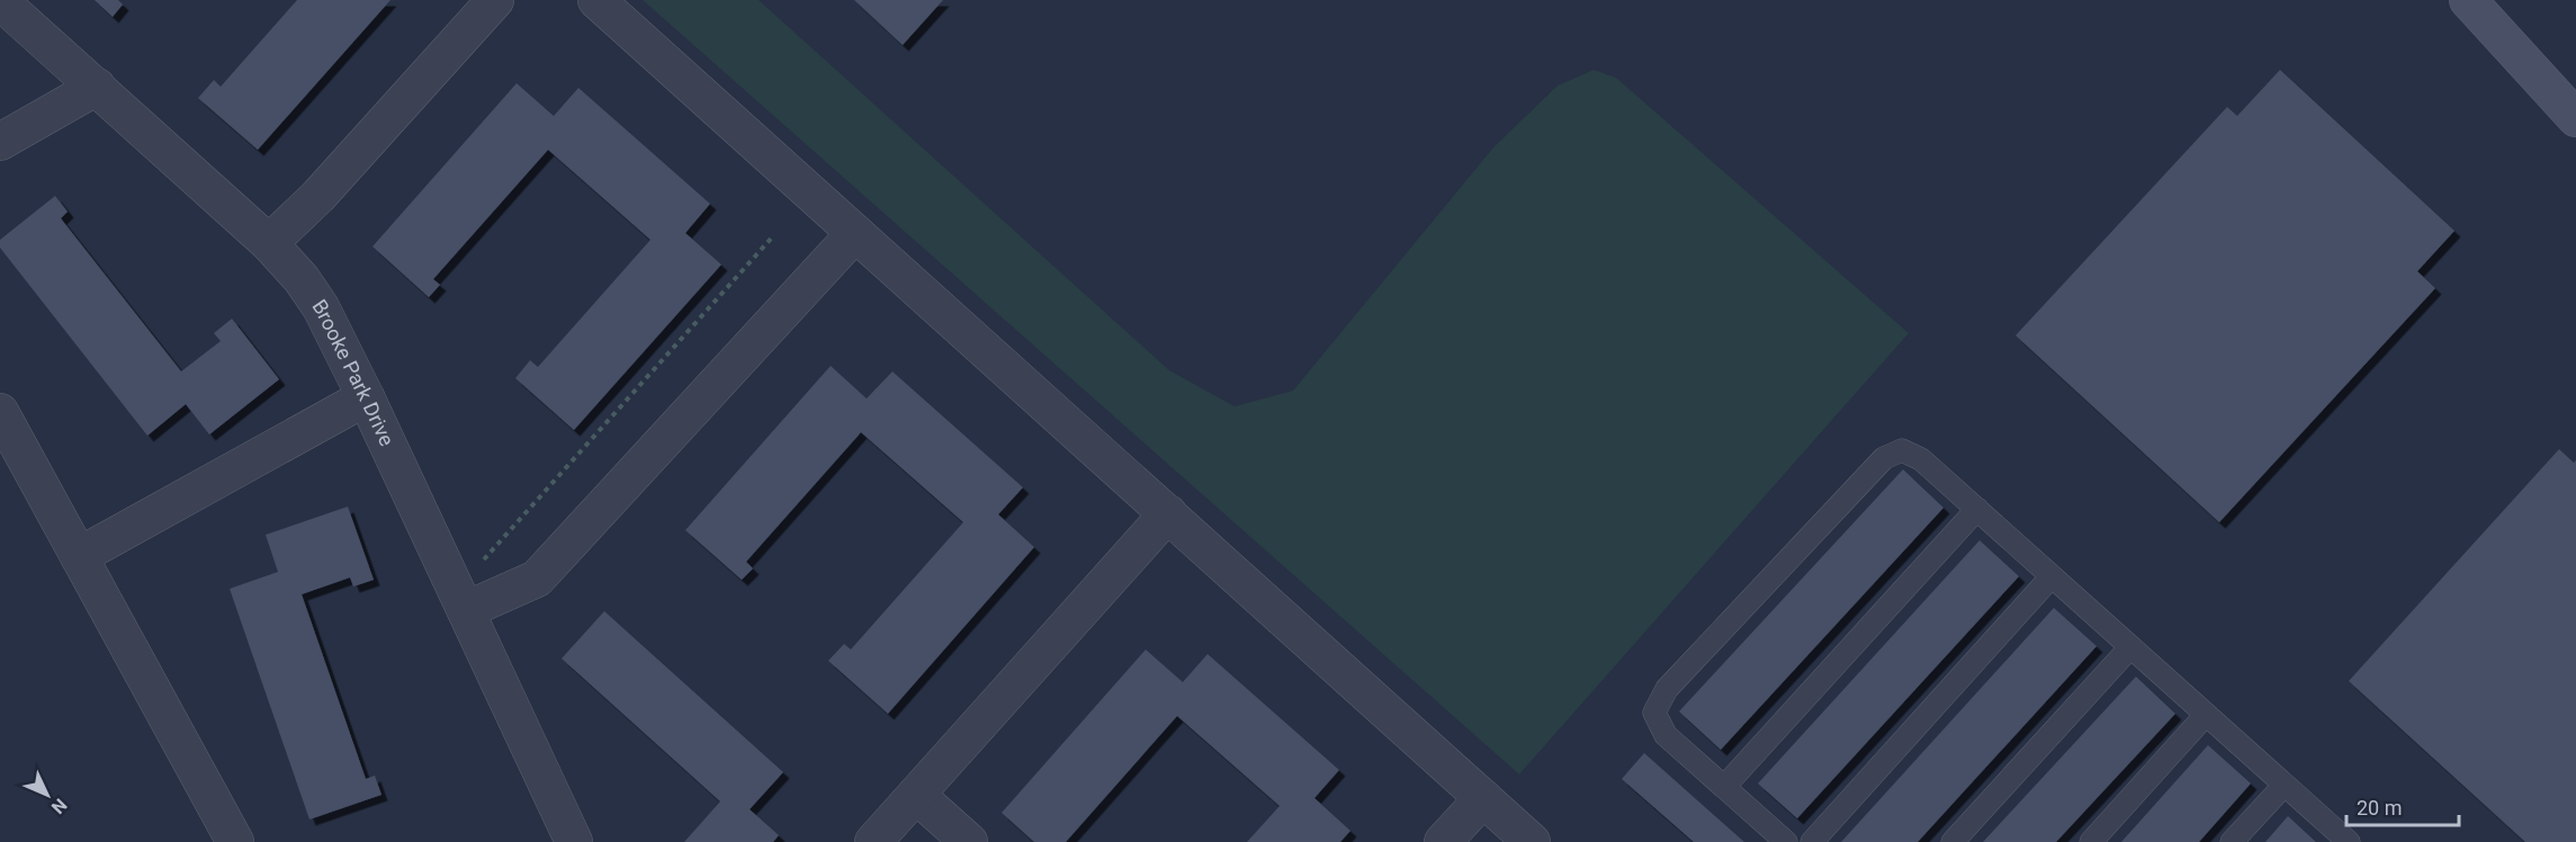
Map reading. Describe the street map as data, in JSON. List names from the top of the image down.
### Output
{
  "streets": {
    "street": ["Brooke Park Drive"]
  },
  "scale_bar": "20 m",
  "north": "bottom right"
}
